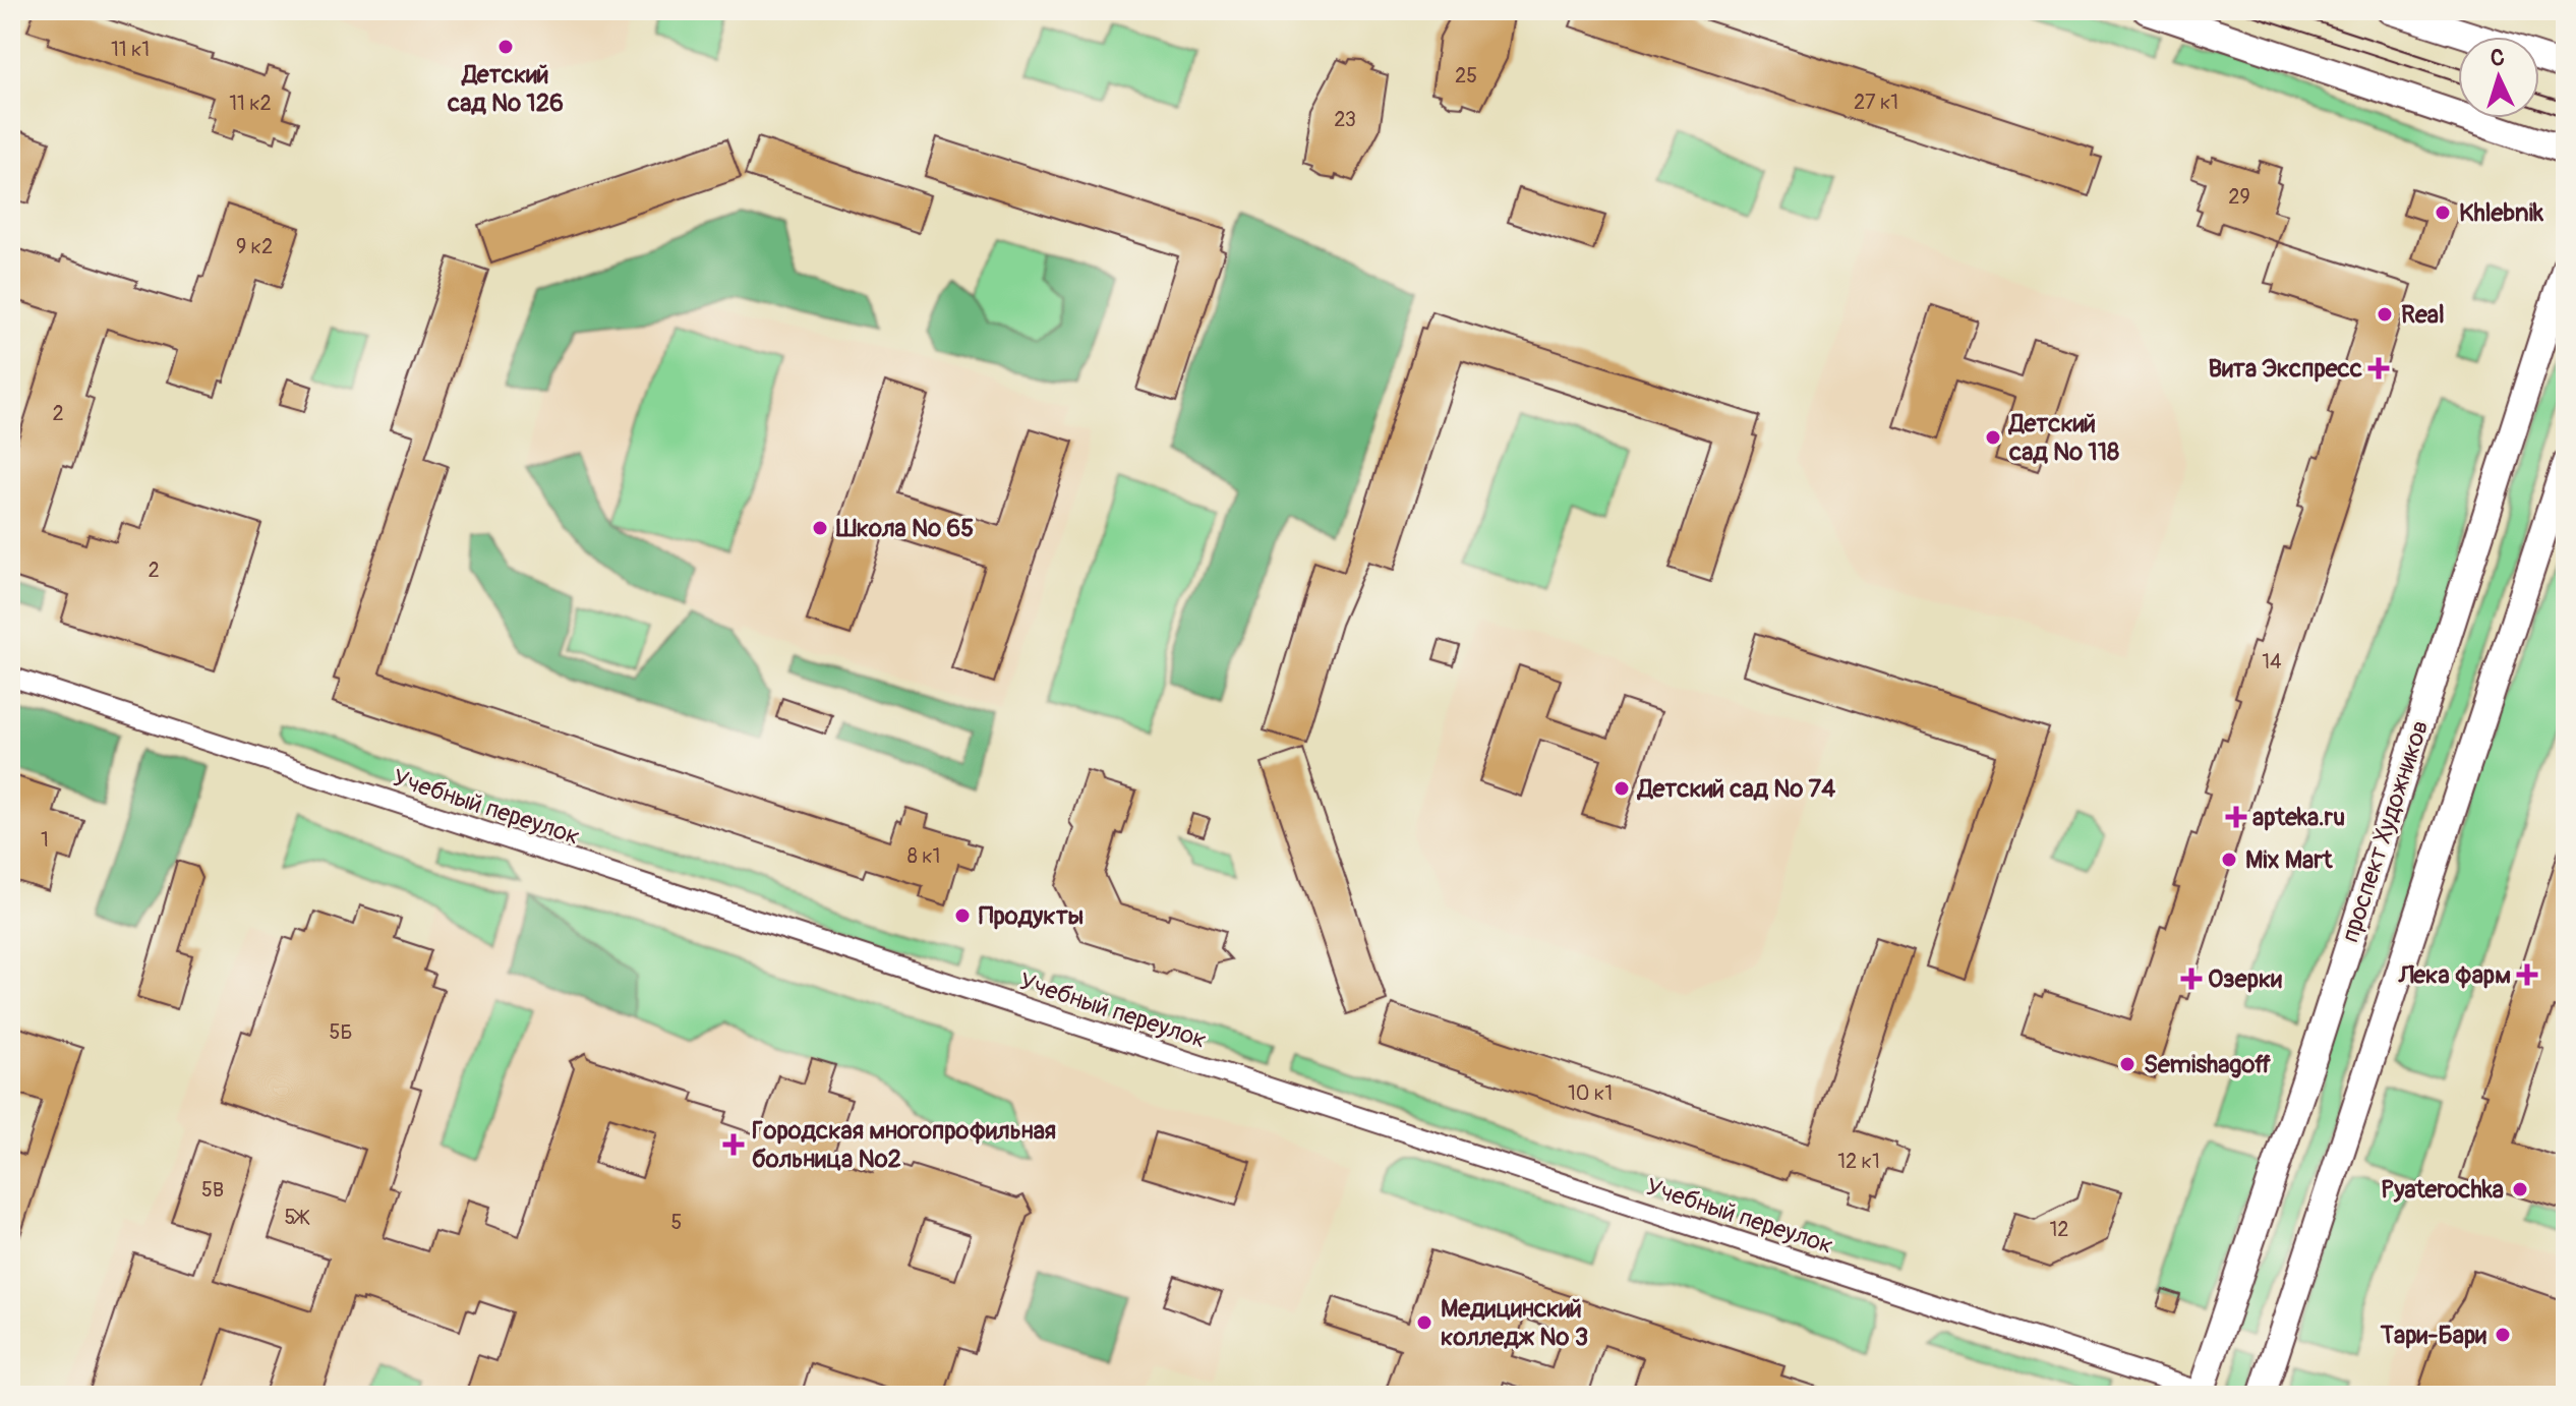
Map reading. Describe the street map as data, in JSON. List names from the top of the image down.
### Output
{
  "streets": {
    "street": ["Учебный переулок", "проспект Художников"]
  },
  "crossings": [
    ["Учебный переулок", "проспект Художников"]
  ],
  "places": {
    "other": [
      "Детский сад № 126",
      "Khlebnik",
      "Real",
      "Детский сад № 118",
      "Школа № 65",
      "Детский сад № 74",
      "Mix Mart",
      "Продукты",
      "Semishagoff",
      "Pyaterochka",
      "Медицинский колледж № 3",
      "Тари-Бари"
    ],
    "health": [
      "Вита Экспресс",
      "apteka.ru",
      "Лека фарм",
      "Озерки",
      "Городская многопрофильная больница №2"
    ]
  },
  "house_numbers": [
    "11 к1",
    "25",
    "27 к1",
    "11 к2",
    "23",
    "29",
    "9 к2",
    "2",
    "2",
    "14",
    "1",
    "8 к1",
    "5Б",
    "10 к1",
    "12 к1",
    "5В",
    "5Ж",
    "5",
    "12"
  ],
  "north": "top"
}
